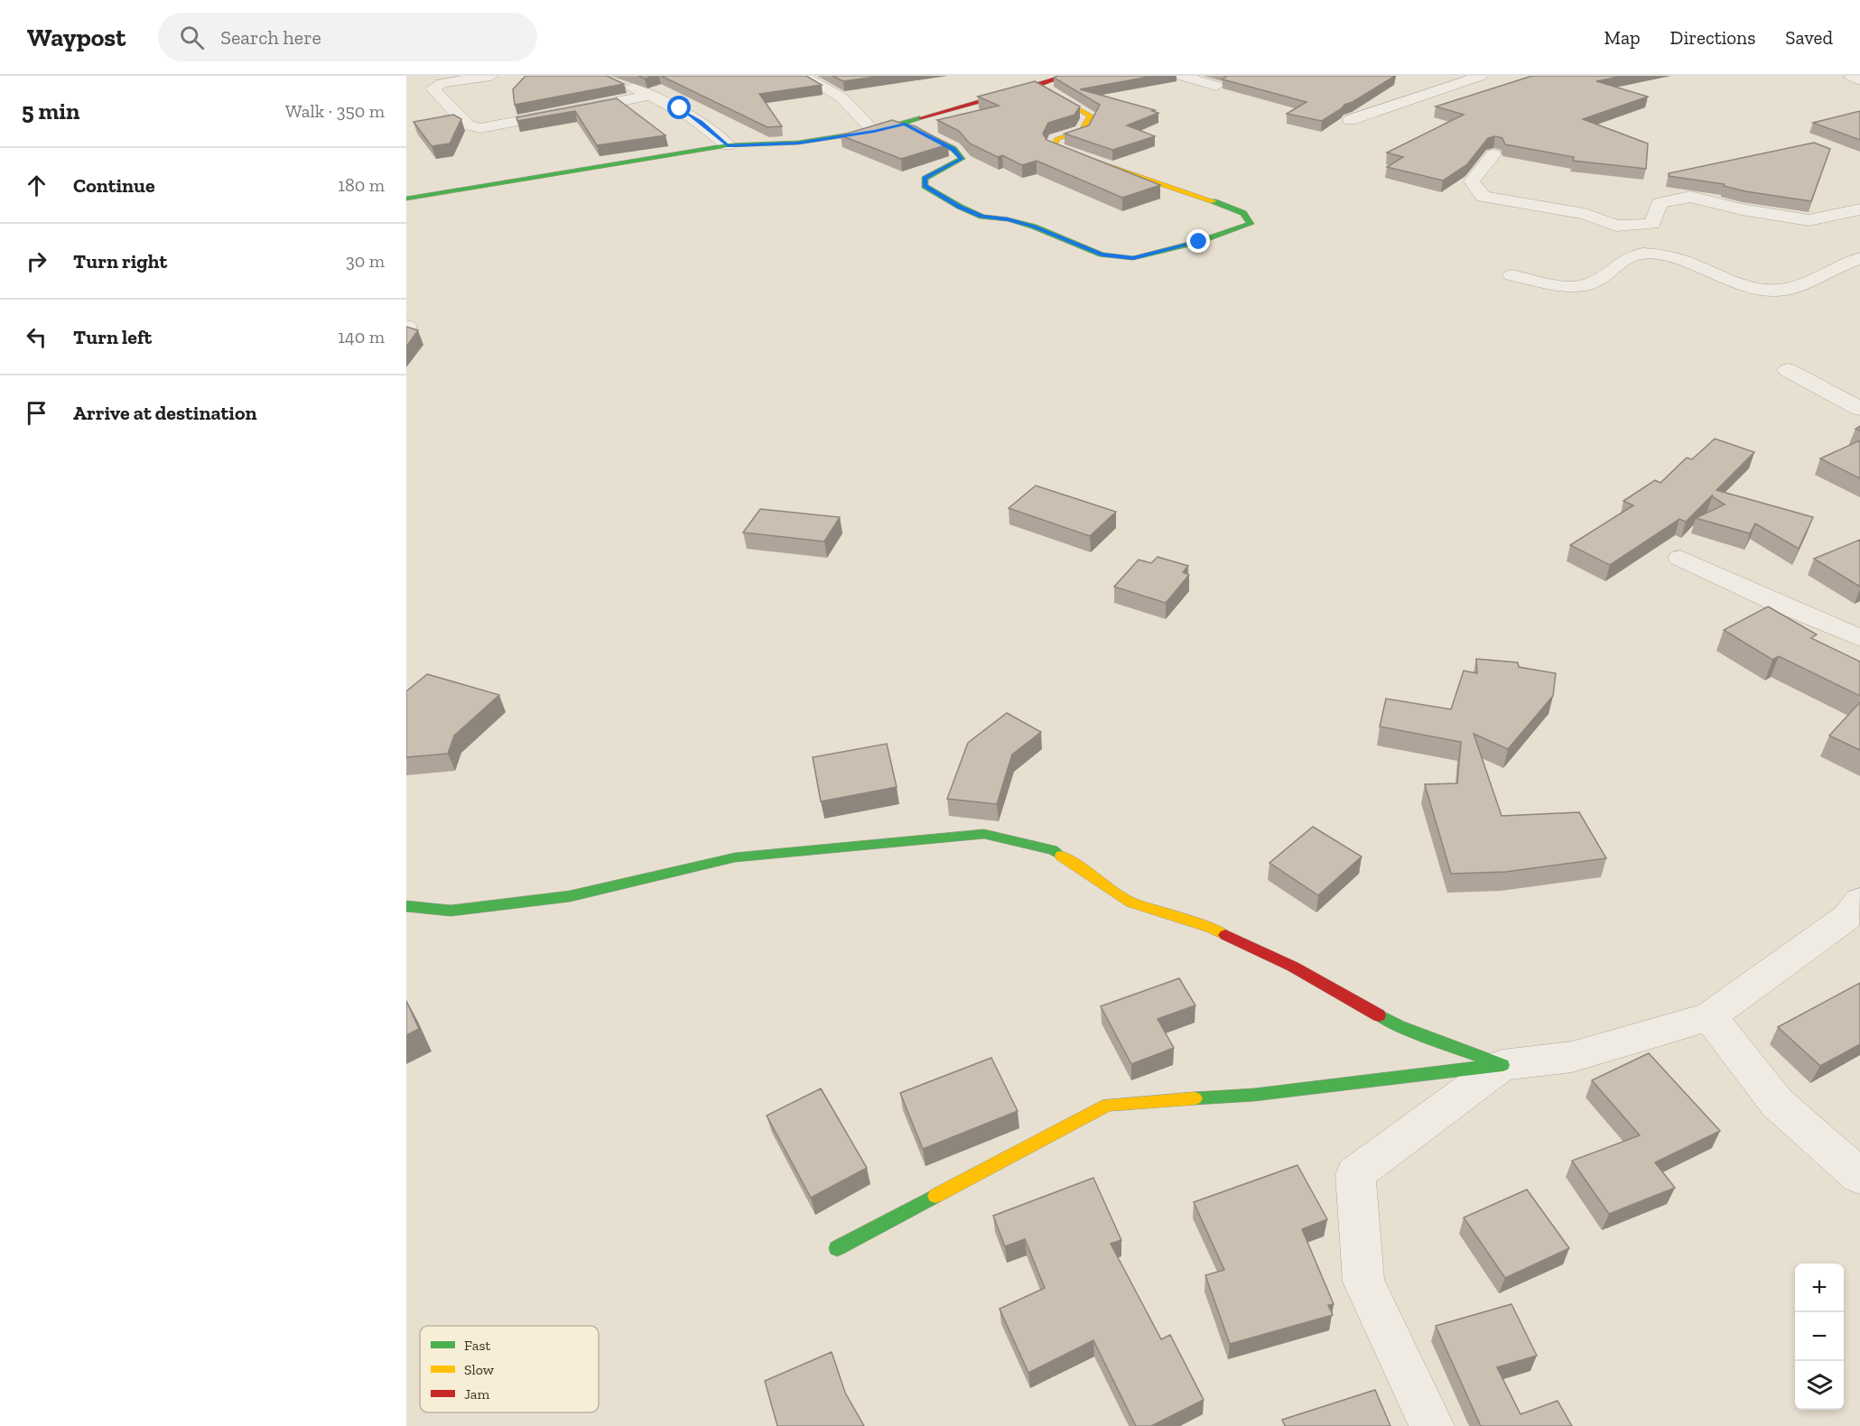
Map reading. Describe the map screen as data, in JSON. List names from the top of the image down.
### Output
{
  "legend": ["Fast", "Slow", "Jam"],
  "page": {
    "header": "Waypost",
    "search": "Search here",
    "nav": ["Map", "Directions", "Saved"],
    "heading": ["5 min", "Walk · 350 m"],
    "list": [
      ["Continue", "180 m"],
      ["Turn right", "30 m"],
      ["Turn left", "140 m"],
      "Arrive at destination"
    ],
    "map_buttons": ["+", "−"]
  }
}
